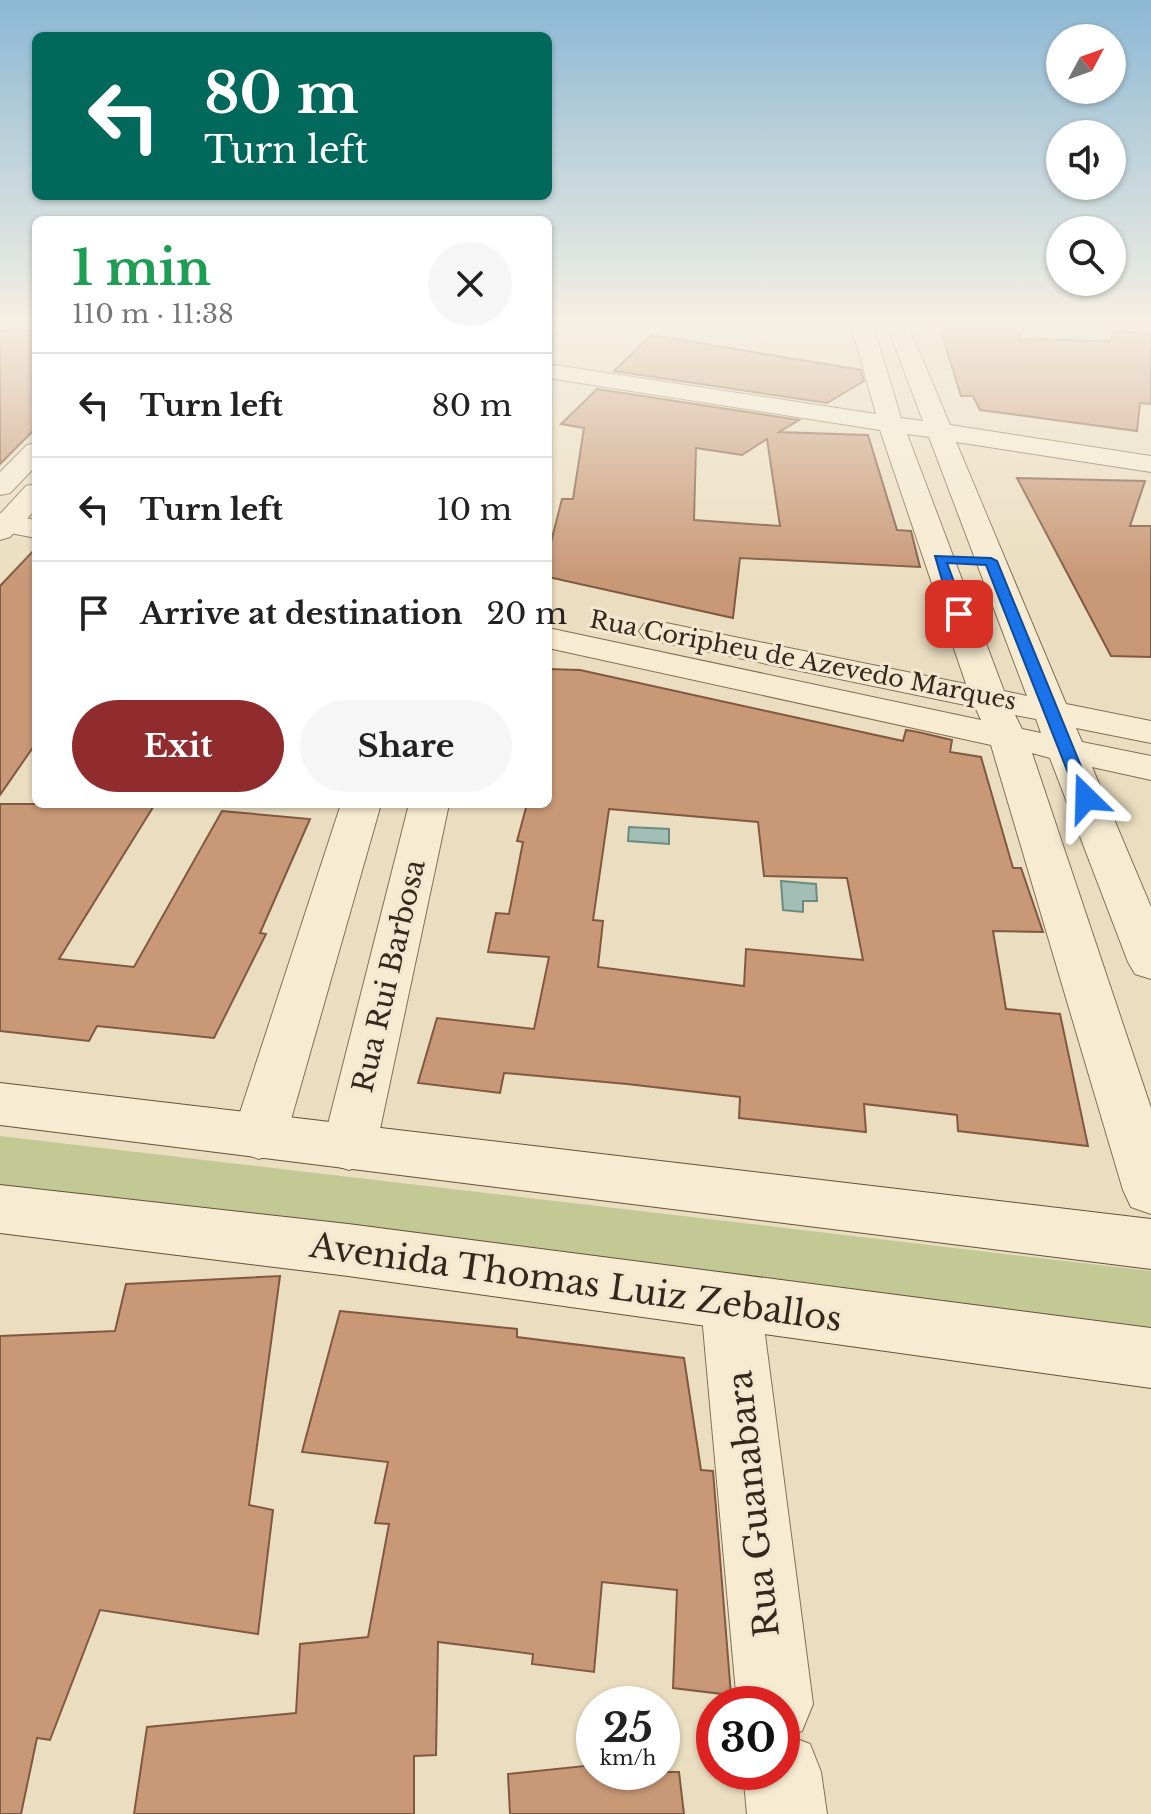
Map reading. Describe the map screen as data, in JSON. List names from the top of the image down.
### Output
{
  "streets": {
    "street": [
      "Rua Coripheu de Azevedo Marques",
      "Rua Rui Barbosa",
      "Avenida Thomas Luiz Zeballos",
      "Rua Guanabara"
    ]
  },
  "crossings": [
    ["Avenida Thomas Luiz Zeballos", "Rua Guanabara"]
  ],
  "north": "top right",
  "page": {
    "turn": ["80 m", "Turn left"],
    "heading": ["1 min", "110 m · 11:38"],
    "list": [
      {
        "name": "Turn left",
        "value": "80 m"
      },
      {
        "name": "Turn left",
        "value": "10 m"
      },
      {
        "name": "Arrive at destination",
        "value": "20 m"
      }
    ],
    "buttons": ["Exit", "Share"],
    "speed": "25 km/h",
    "limit": "30"
  }
}
